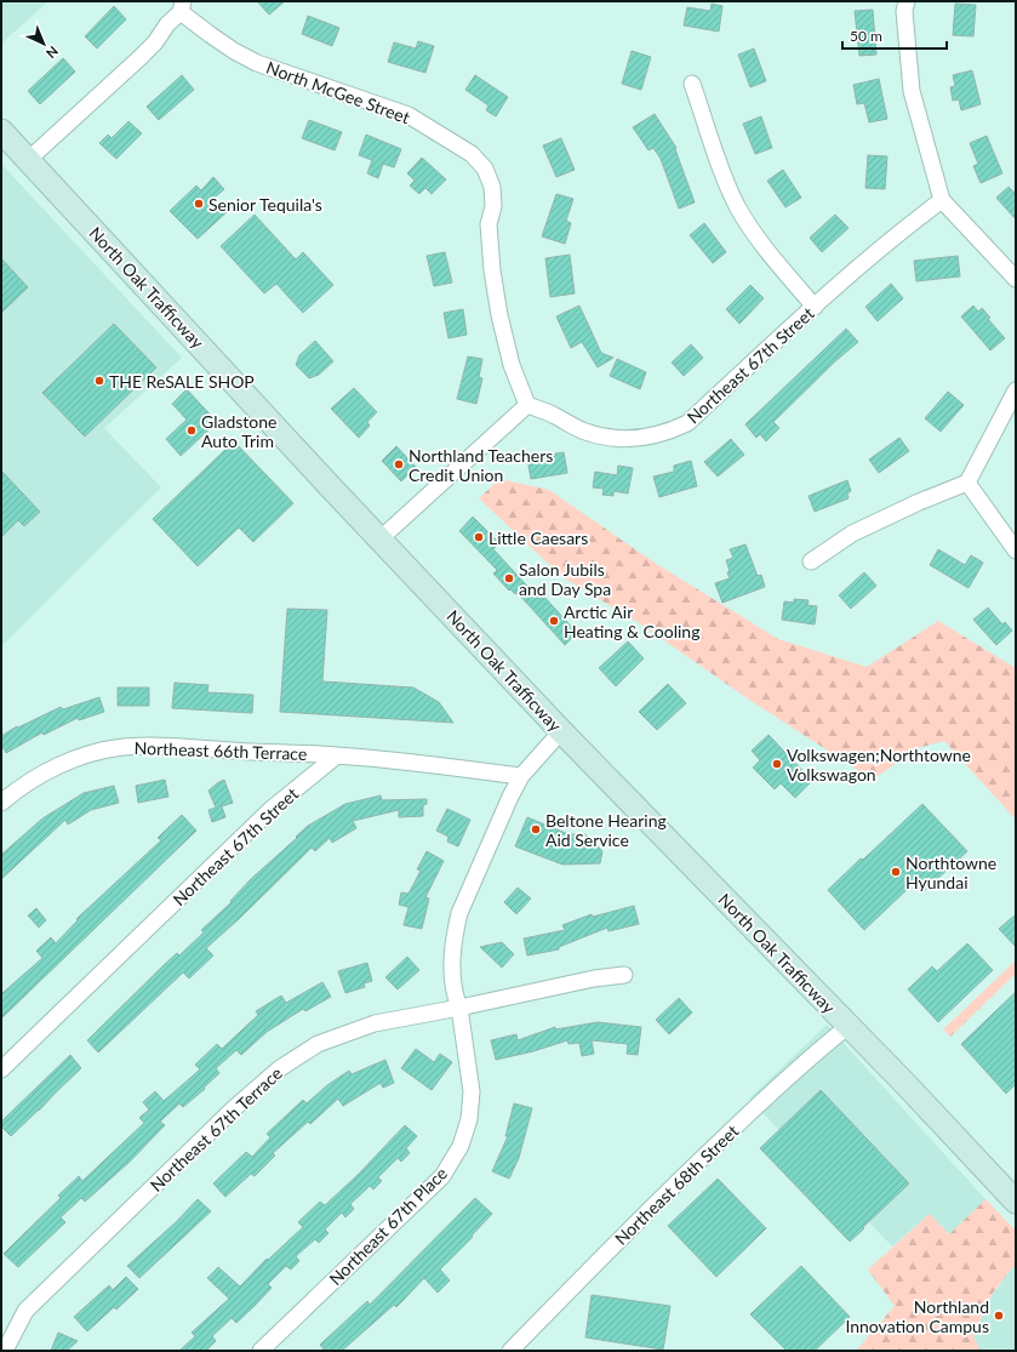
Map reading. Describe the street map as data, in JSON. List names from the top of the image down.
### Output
{
  "streets": {
    "main road": ["North Oak Trafficway"],
    "street": [
      "North McGee Street",
      "Northeast 67th Street",
      "Northeast 66th Terrace",
      "Northeast 67th Terrace",
      "Northeast 68th Street",
      "Northeast 67th Place"
    ]
  },
  "crossings": [
    ["North McGee Street", "Northeast 67th Street"],
    ["North Oak Trafficway", "Northeast 68th Street"],
    ["North Oak Trafficway", "Northeast 67th Place"],
    ["Northeast 67th Street", "Northeast 66th Terrace"],
    ["Northeast 67th Terrace", "Northeast 67th Place"]
  ],
  "places": [
    "Senior Tequila's",
    "THE ReSALE SHOP",
    "Gladstone Auto Trim",
    "Northland Teachers Credit Union",
    "Little Caesars",
    "Salon Jubils and Day Spa",
    "Arctic Air Heating & Cooling",
    "Volkswagen;Northtowne Volkswagon",
    "Beltone Hearing Aid Service",
    "Northtowne Hyundai",
    "Northland Innovation Campus"
  ],
  "scale_bar": "50 m",
  "north": "bottom right"
}
